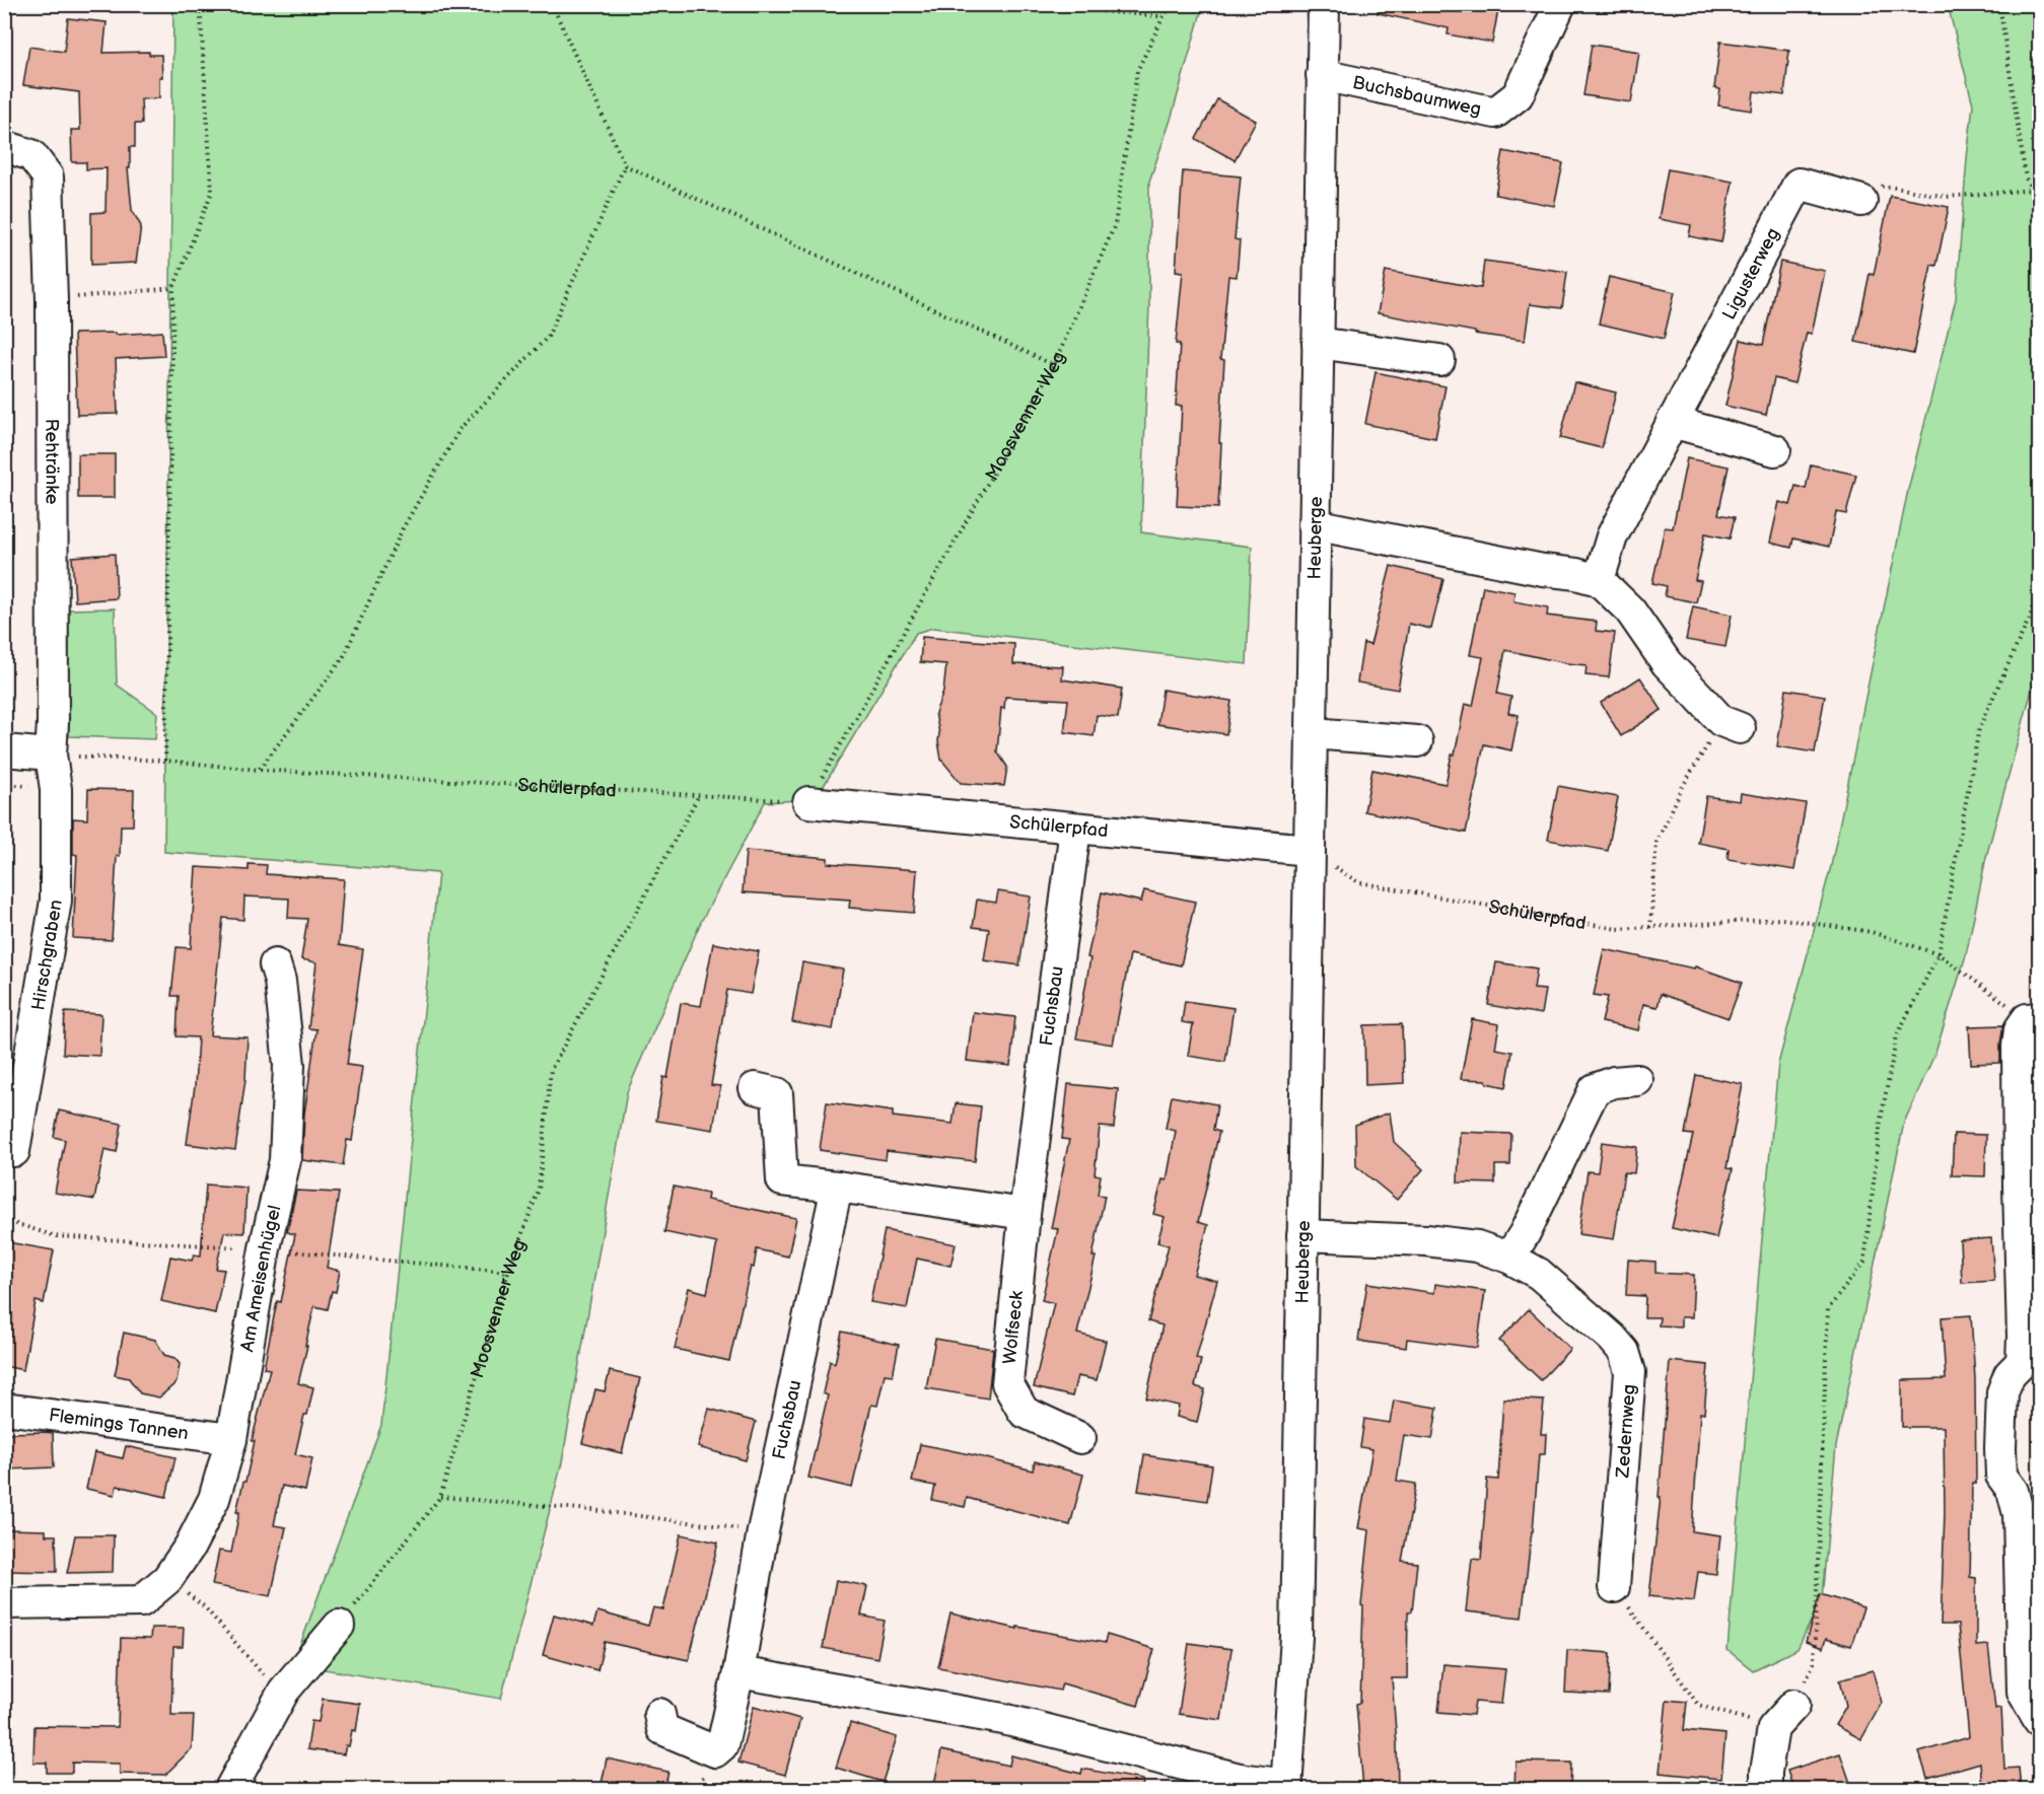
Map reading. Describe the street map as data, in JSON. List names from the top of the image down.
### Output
{
  "streets": {
    "street": [
      "Buchsbaumweg",
      "Ligusterweg",
      "Rehtränke",
      "Heuberge",
      "Schülerpfad",
      "Hirschgraben",
      "Fuchsbau",
      "Am Ameisenhügel",
      "Wolfseck",
      "Flemings Tannen",
      "Zedernweg"
    ],
    "path": ["Moosvenner Weg"]
  },
  "crossings": [
    ["Buchsbaumweg", "Heuberge"],
    ["Moosvenner Weg", "Schülerpfad"],
    ["Rehtränke", "Schülerpfad"],
    ["Rehtränke", "Hirschgraben"],
    ["Heuberge", "Schülerpfad"],
    ["Heuberge", "Zedernweg"],
    ["Schülerpfad", "Hirschgraben"],
    ["Schülerpfad", "Fuchsbau"],
    ["Fuchsbau", "Wolfseck"],
    ["Am Ameisenhügel", "Flemings Tannen"]
  ]
}
